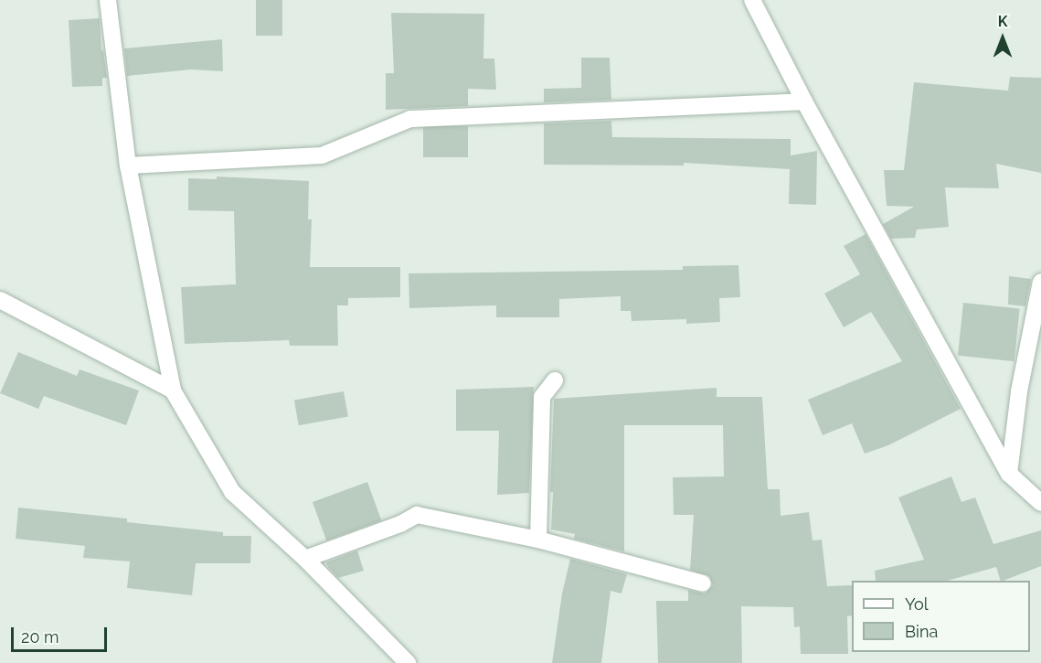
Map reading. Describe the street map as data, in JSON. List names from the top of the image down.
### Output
{
  "legend": ["Yol", "Bina"],
  "scale_bar": "20 m",
  "north": "top"
}
